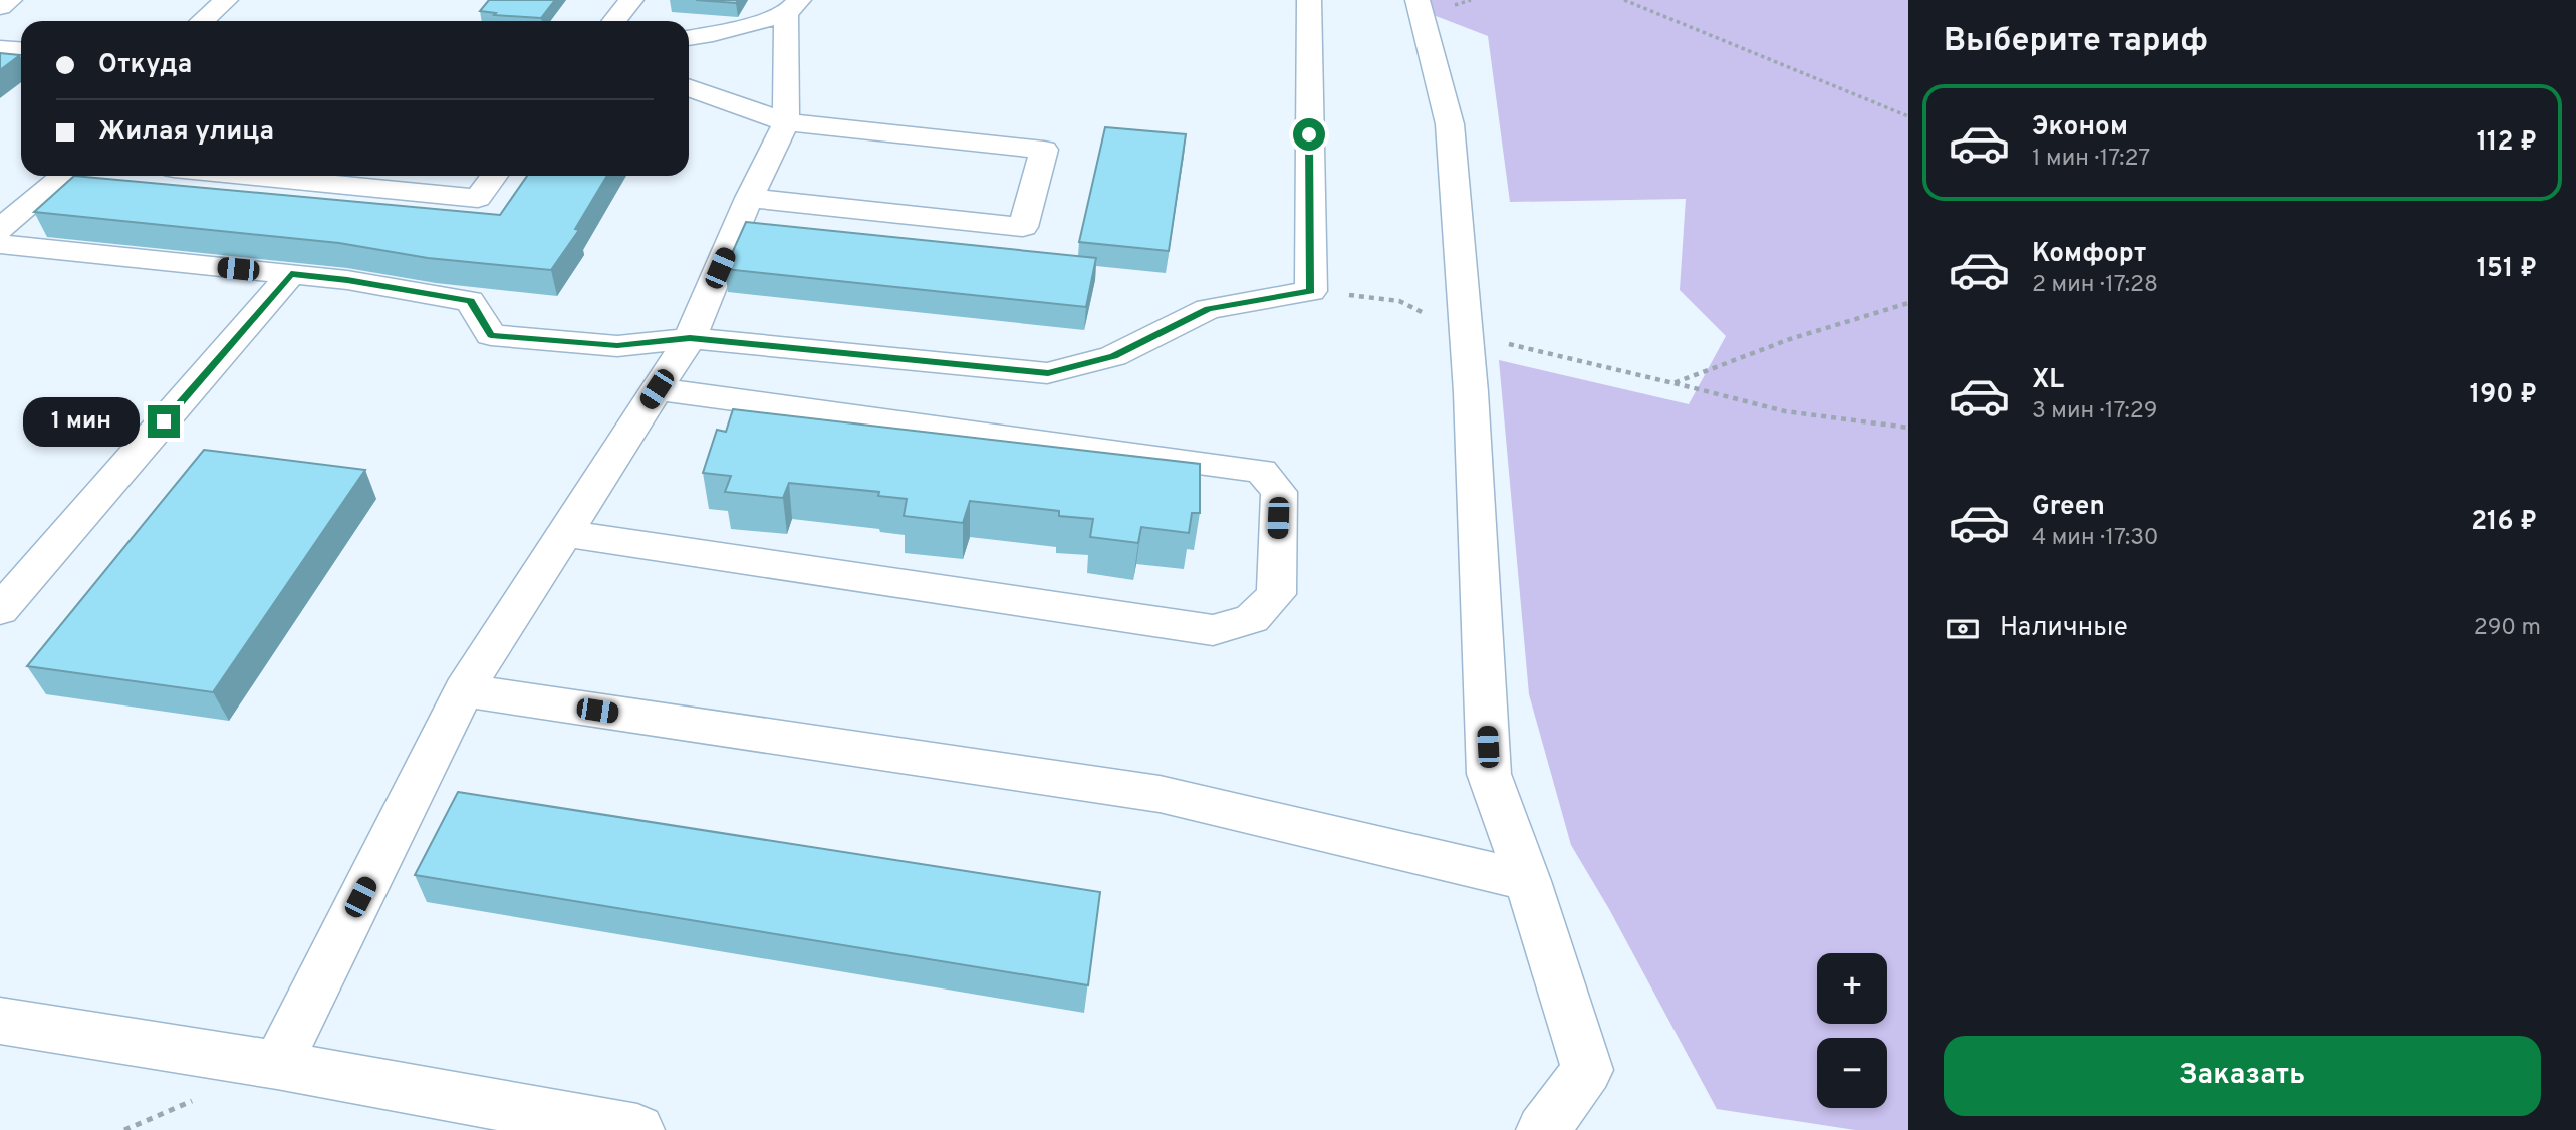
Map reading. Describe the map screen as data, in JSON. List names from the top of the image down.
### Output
{
  "page": {
    "heading": "Выберите тариф",
    "banner": ["Откуда", "Жилая улица"],
    "list": [
      {
        "name": "Эконом",
        "note": "1 мин · 17:27",
        "value": "112 ₽"
      },
      {
        "name": "Комфорт",
        "note": "2 мин · 17:28",
        "value": "151 ₽"
      },
      {
        "name": "XL",
        "note": "3 мин · 17:29",
        "value": "190 ₽"
      },
      {
        "name": "Green",
        "note": "4 мин · 17:30",
        "value": "216 ₽"
      }
    ],
    "bubble": "1 мин",
    "pay": ["Наличные", "290 m"],
    "map_buttons": ["+", "−"],
    "buttons": "Заказать"
  }
}
